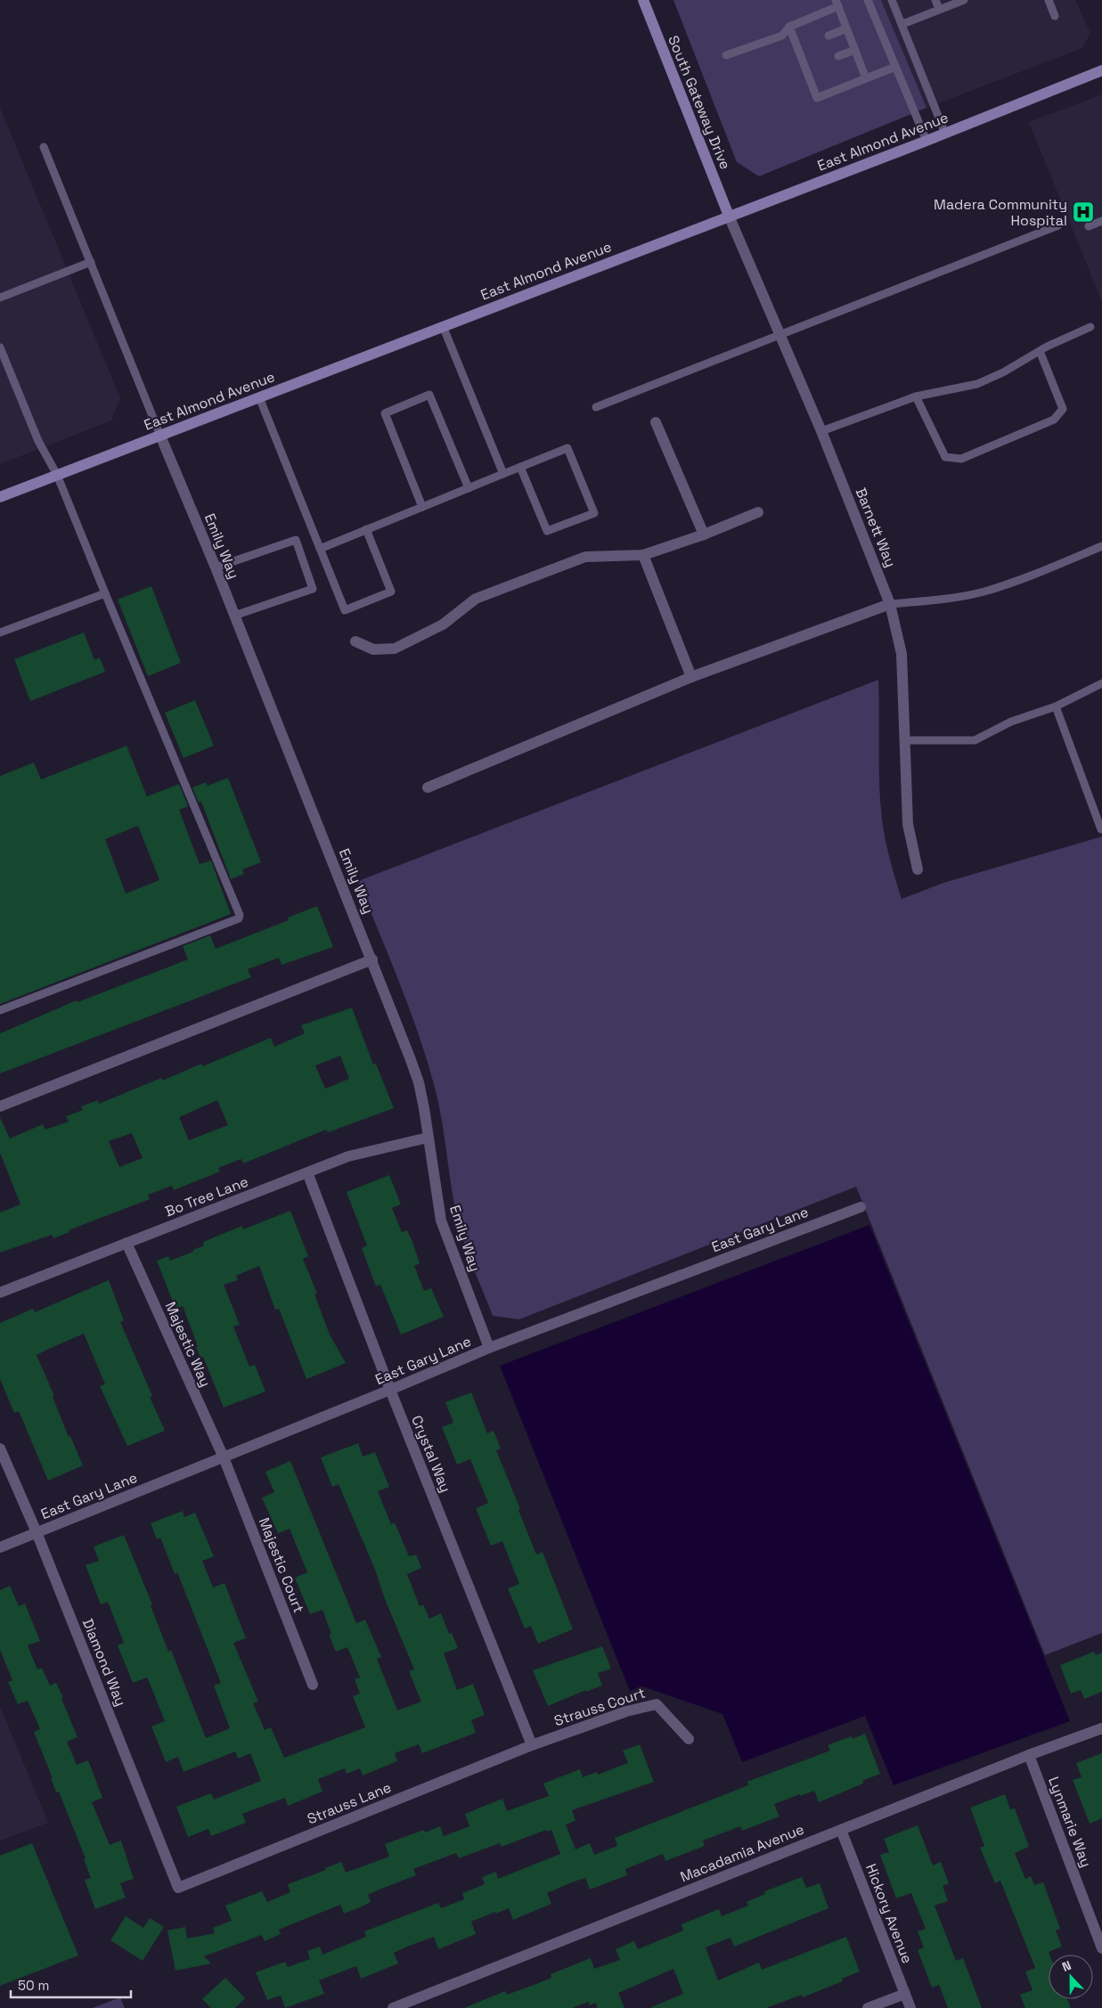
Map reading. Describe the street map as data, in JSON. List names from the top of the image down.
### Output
{
  "streets": {
    "main road": ["South Gateway Drive", "East Almond Avenue"],
    "street": [
      "Barnett Way",
      "Emily Way",
      "Bo Tree Lane",
      "East Gary Lane",
      "Majestic Way",
      "Crystal Way",
      "Majestic Court",
      "Diamond Way",
      "Strauss Court",
      "Strauss Lane",
      "Lynmarie Way",
      "Macadamia Avenue",
      "Hickory Avenue"
    ]
  },
  "crossings": [
    ["South Gateway Drive", "East Almond Avenue"],
    ["South Gateway Drive", "Barnett Way"],
    ["East Almond Avenue", "Barnett Way"],
    ["East Almond Avenue", "Emily Way"],
    ["Emily Way", "Bo Tree Lane"],
    ["Emily Way", "East Gary Lane"],
    ["Bo Tree Lane", "Majestic Way"],
    ["Bo Tree Lane", "Crystal Way"],
    ["East Gary Lane", "Majestic Way"],
    ["East Gary Lane", "Crystal Way"],
    ["East Gary Lane", "Majestic Court"],
    ["East Gary Lane", "Diamond Way"],
    ["Majestic Way", "Majestic Court"],
    ["Crystal Way", "Strauss Court"],
    ["Crystal Way", "Strauss Lane"],
    ["Diamond Way", "Strauss Lane"],
    ["Strauss Court", "Strauss Lane"],
    ["Lynmarie Way", "Macadamia Avenue"],
    ["Macadamia Avenue", "Hickory Avenue"]
  ],
  "places": {
    "hospital": ["Madera Community Hospital"]
  },
  "scale_bar": "50 m",
  "north": "top"
}
